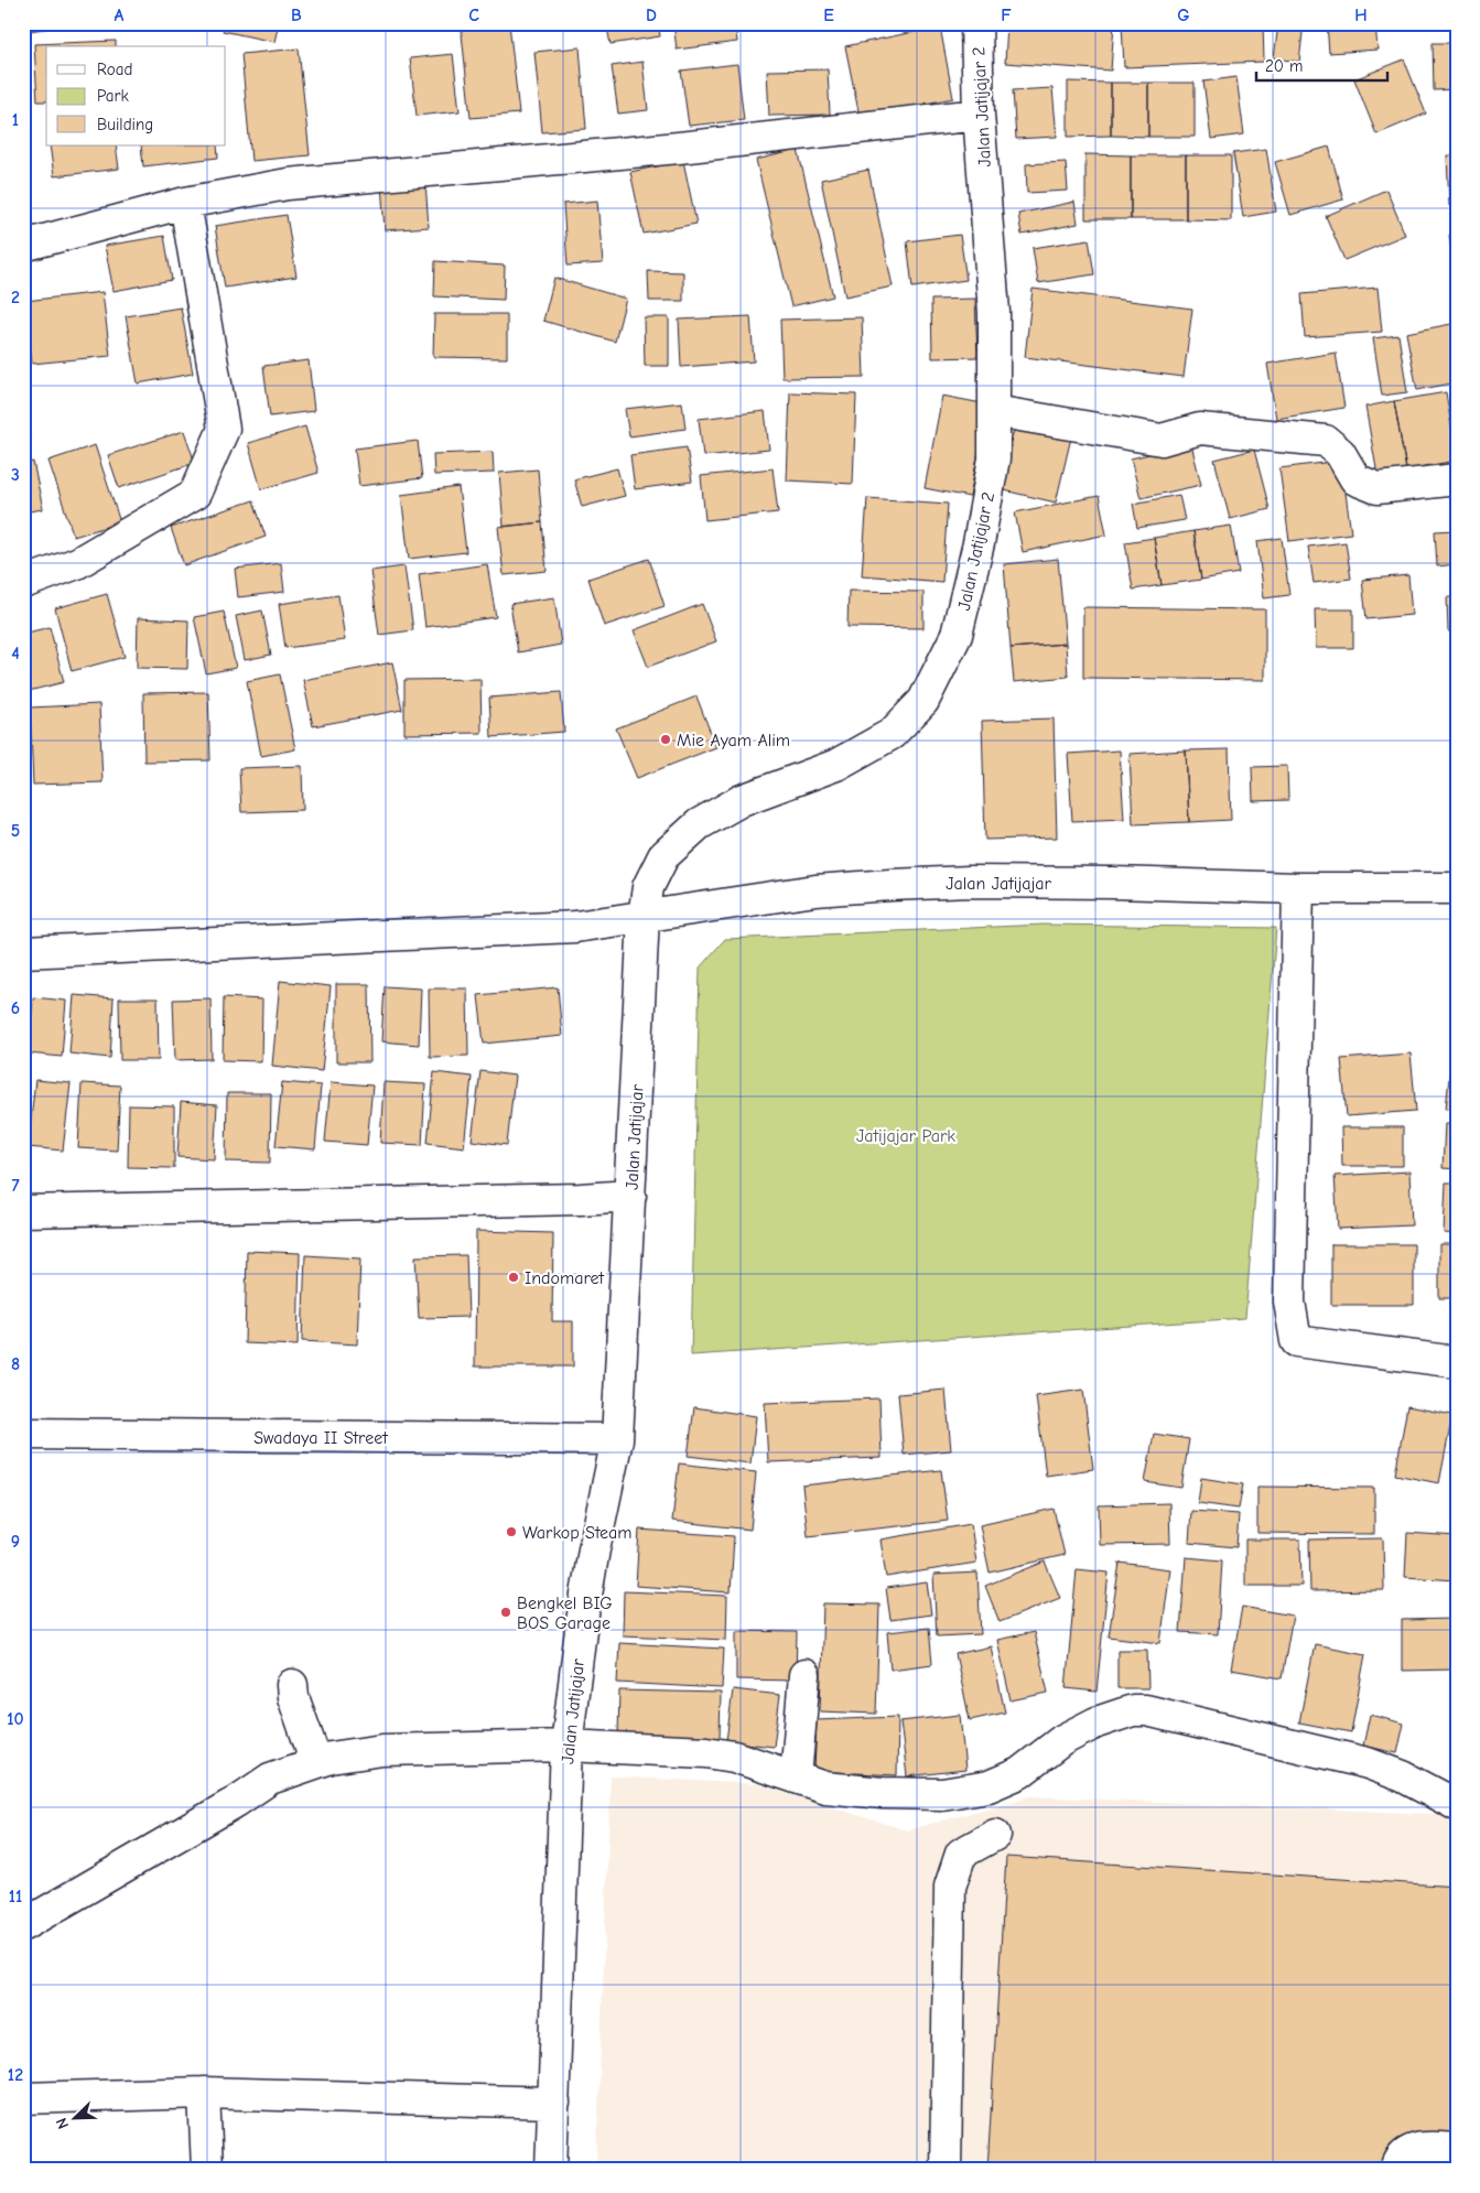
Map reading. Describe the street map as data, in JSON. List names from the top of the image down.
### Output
{
  "streets": {
    "street": ["Jalan Jatijajar 2", "Jalan Jatijajar", "Swadaya II Street"]
  },
  "crossings": [
    ["Jalan Jatijajar 2", "Jalan Jatijajar"],
    ["Jalan Jatijajar", "Swadaya II Street"]
  ],
  "parks": ["Jatijajar Park"],
  "places": [
    "Mie Ayam Alim",
    "Indomaret",
    "Warkop Steam",
    "Bengkel BIG BOS Garage"
  ],
  "legend": ["Road", "Park", "Building"],
  "scale_bar": "20 m",
  "north": "bottom left",
  "grid": {
    "columns": [
      "A",
      "B",
      "C",
      "D",
      "E",
      "F",
      "G",
      "H"
    ],
    "rows": [
      "1",
      "2",
      "3",
      "4",
      "5",
      "6",
      "7",
      "8",
      "9",
      "10",
      "11",
      "12"
    ]
  }
}
